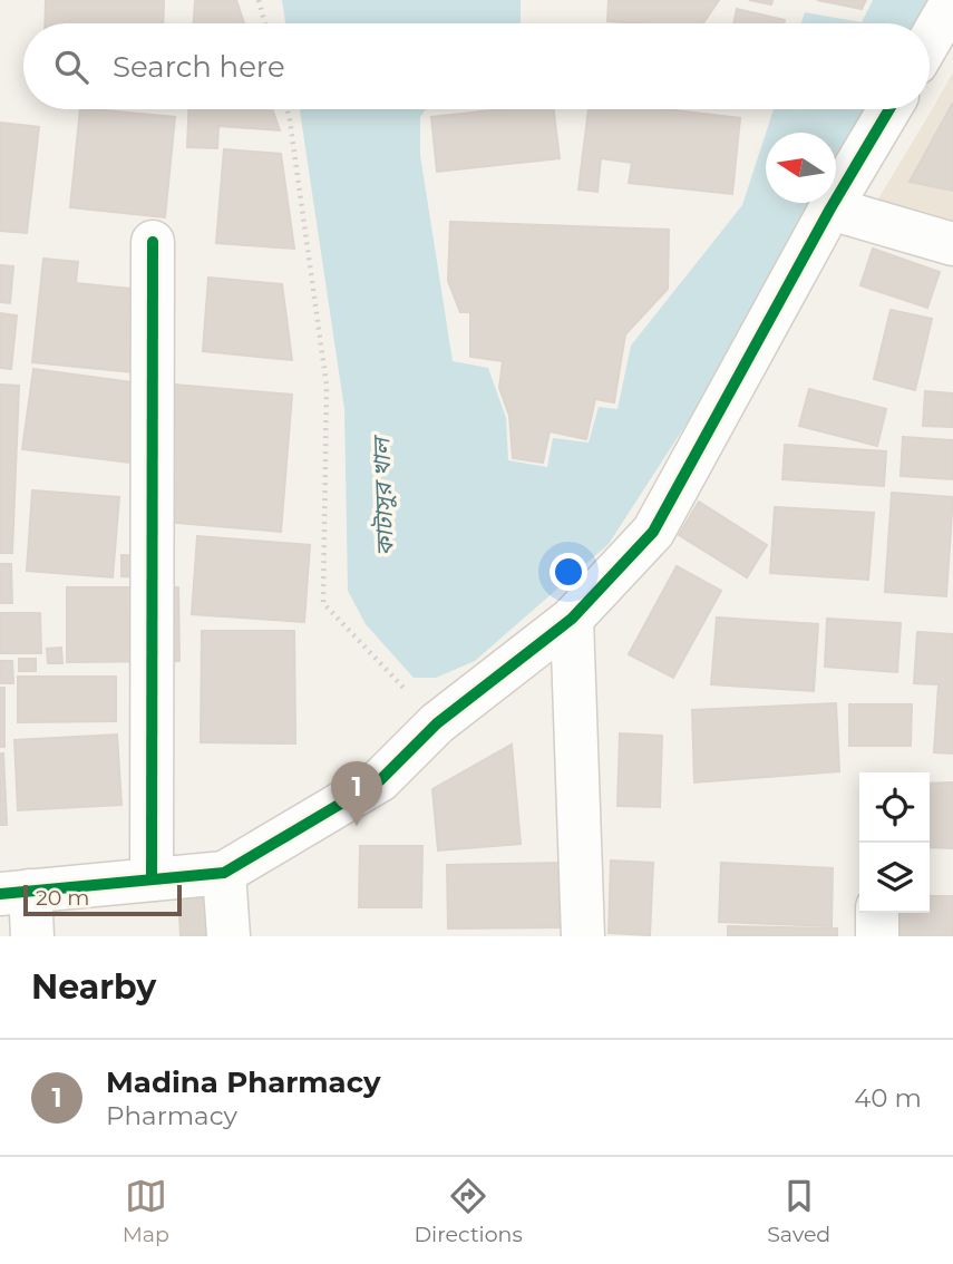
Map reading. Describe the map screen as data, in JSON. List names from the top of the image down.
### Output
{
  "water": ["কাটাসুর খাল"],
  "scale_bar": "20 m",
  "north": "left",
  "page": {
    "search": "Search here",
    "pins": "1",
    "scale": "20 m",
    "heading": "Nearby",
    "list": [
      {
        "mark": "1",
        "name": "Madina Pharmacy",
        "note": "Pharmacy",
        "value": "40 m"
      }
    ],
    "nav": ["Map", "Directions", "Saved"]
  }
}
